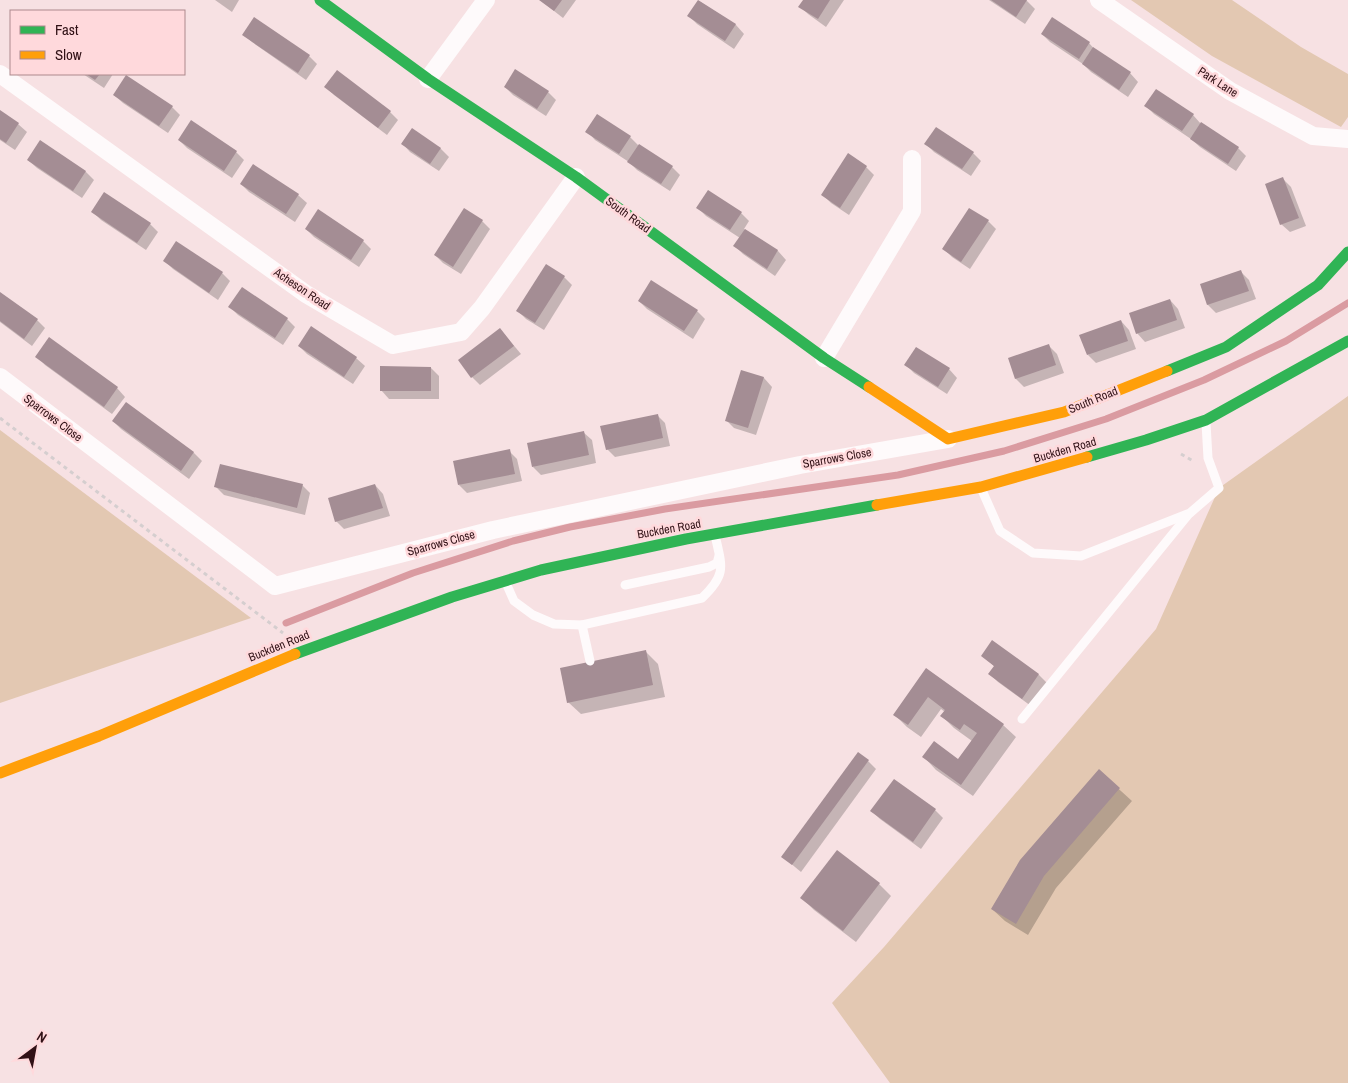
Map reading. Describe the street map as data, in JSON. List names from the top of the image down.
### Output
{
  "streets": {
    "main road": ["South Road", "Buckden Road"],
    "street": ["Park Lane", "Acheson Road", "Sparrows Close"]
  },
  "crossings": [
    ["South Road", "Acheson Road"],
    ["South Road", "Sparrows Close"]
  ],
  "legend": ["Fast", "Slow"],
  "north": "top right"
}
